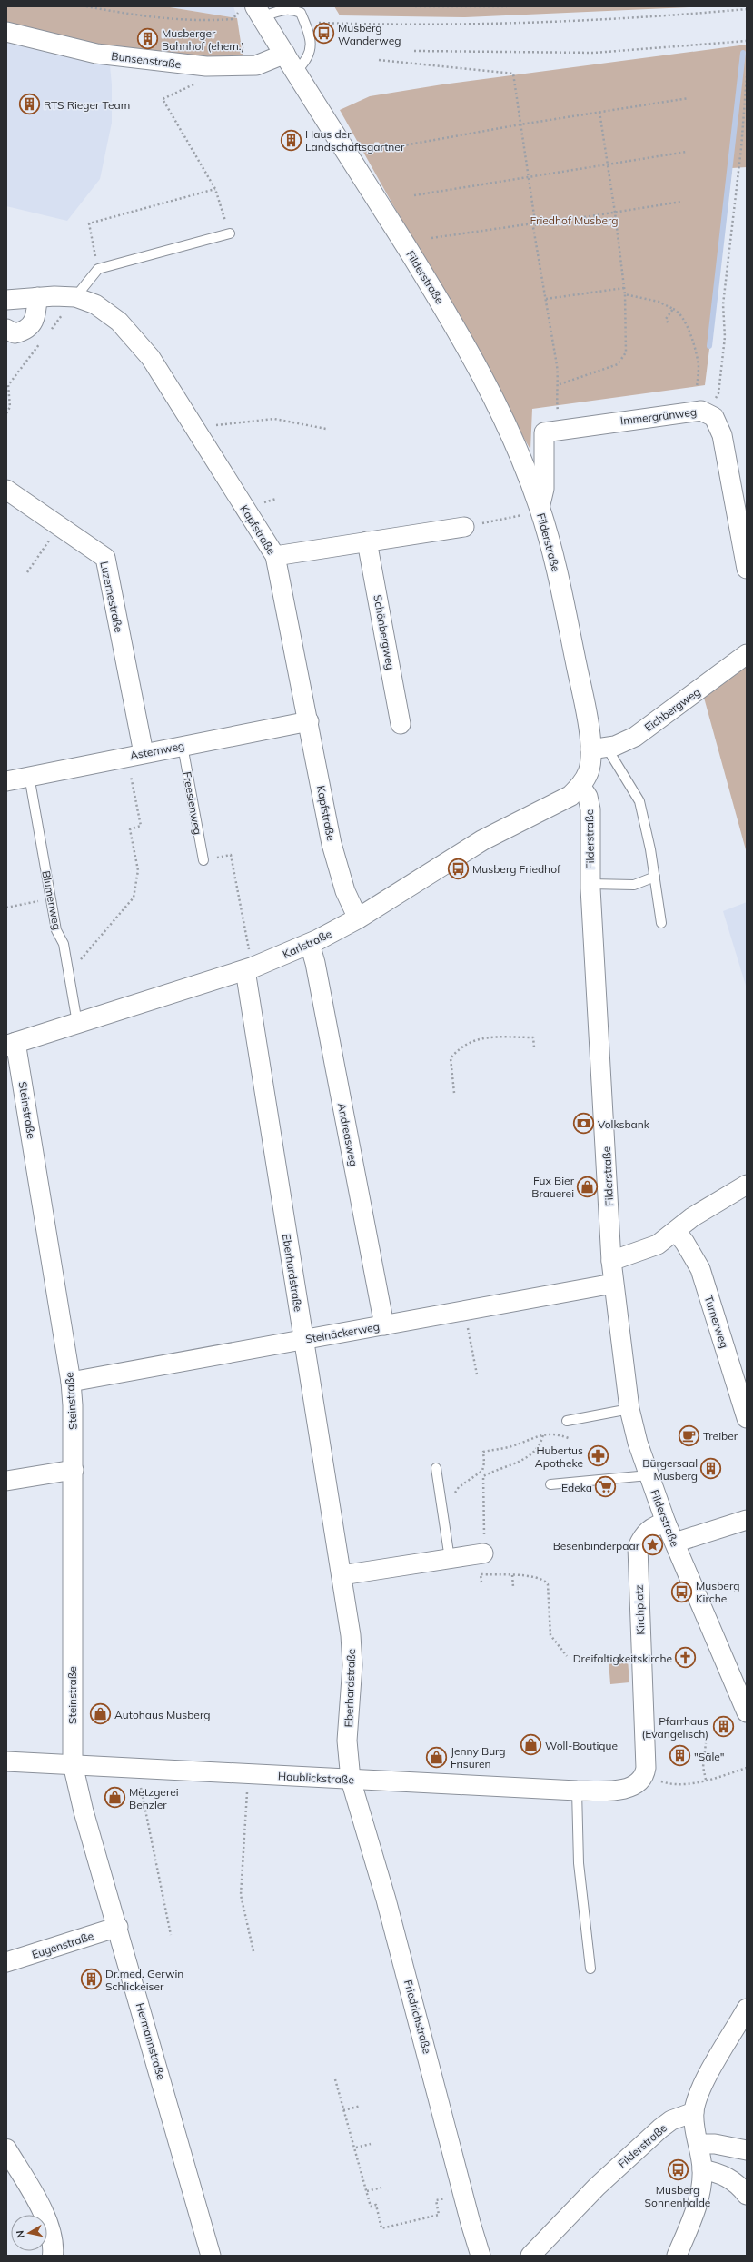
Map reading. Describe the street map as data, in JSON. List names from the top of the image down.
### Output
{
  "streets": {
    "main road": ["Filderstraße", "Karlstraße"],
    "street": [
      "Bunsenstraße",
      "Immergrünweg",
      "Kapfstraße",
      "Luzernestraße",
      "Schönbergweg",
      "Eichbergweg",
      "Asternweg",
      "Steinstraße",
      "Andreasweg",
      "Eberhardstraße",
      "Turnerweg",
      "Steinäckerweg",
      "Kirchplatz",
      "Haublickstraße",
      "Eugenstraße",
      "Friedrichstraße",
      "Hermannstraße"
    ],
    "lane": ["Freesienweg", "Blumenweg"]
  },
  "crossings": [
    ["Bunsenstraße", "Filderstraße"],
    ["Filderstraße", "Immergrünweg"],
    ["Filderstraße", "Eichbergweg"],
    ["Filderstraße", "Karlstraße"],
    ["Filderstraße", "Steinäckerweg"],
    ["Filderstraße", "Kirchplatz"],
    ["Kapfstraße", "Asternweg"],
    ["Kapfstraße", "Karlstraße"],
    ["Luzernestraße", "Asternweg"],
    ["Asternweg", "Freesienweg"],
    ["Asternweg", "Blumenweg"],
    ["Blumenweg", "Karlstraße"],
    ["Karlstraße", "Steinstraße"],
    ["Karlstraße", "Andreasweg"],
    ["Karlstraße", "Eberhardstraße"],
    ["Steinstraße", "Steinäckerweg"],
    ["Steinstraße", "Haublickstraße"],
    ["Steinstraße", "Hermannstraße"],
    ["Andreasweg", "Steinäckerweg"],
    ["Eberhardstraße", "Steinäckerweg"],
    ["Eberhardstraße", "Haublickstraße"],
    ["Eberhardstraße", "Friedrichstraße"],
    ["Kirchplatz", "Haublickstraße"],
    ["Haublickstraße", "Friedrichstraße"],
    ["Haublickstraße", "Hermannstraße"],
    ["Eugenstraße", "Hermannstraße"]
  ],
  "parks": ["Friedhof Musberg"],
  "places": {
    "bus stop": [
      "Musberg Wanderweg",
      "Musberg Friedhof",
      "Musberg Kirche",
      "Musberg Sonnenhalde"
    ],
    "building": [
      "Musberger Bahnhof (ehem.)",
      "RTS Rieger Team",
      "Haus der Landschaftsgärtner",
      "Bürgersaal Musberg",
      "Pfarrhaus (Evangelisch)",
      "\"Säle\"",
      "Dr.med. Gerwin Schlickeiser"
    ],
    "bank": ["Volksbank"],
    "shop": [
      "Fux Bier Brauerei",
      "Autohaus Musberg",
      "Woll-Boutique",
      "Jenny Burg Frisuren",
      "Metzgerei Benzler"
    ],
    "cafe": ["Treiber"],
    "pharmacy": ["Hubertus Apotheke"],
    "supermarket": ["Edeka"],
    "place": ["Besenbinderpaar"],
    "church": ["Dreifaltigkeitskirche"]
  },
  "north": "left"
}
